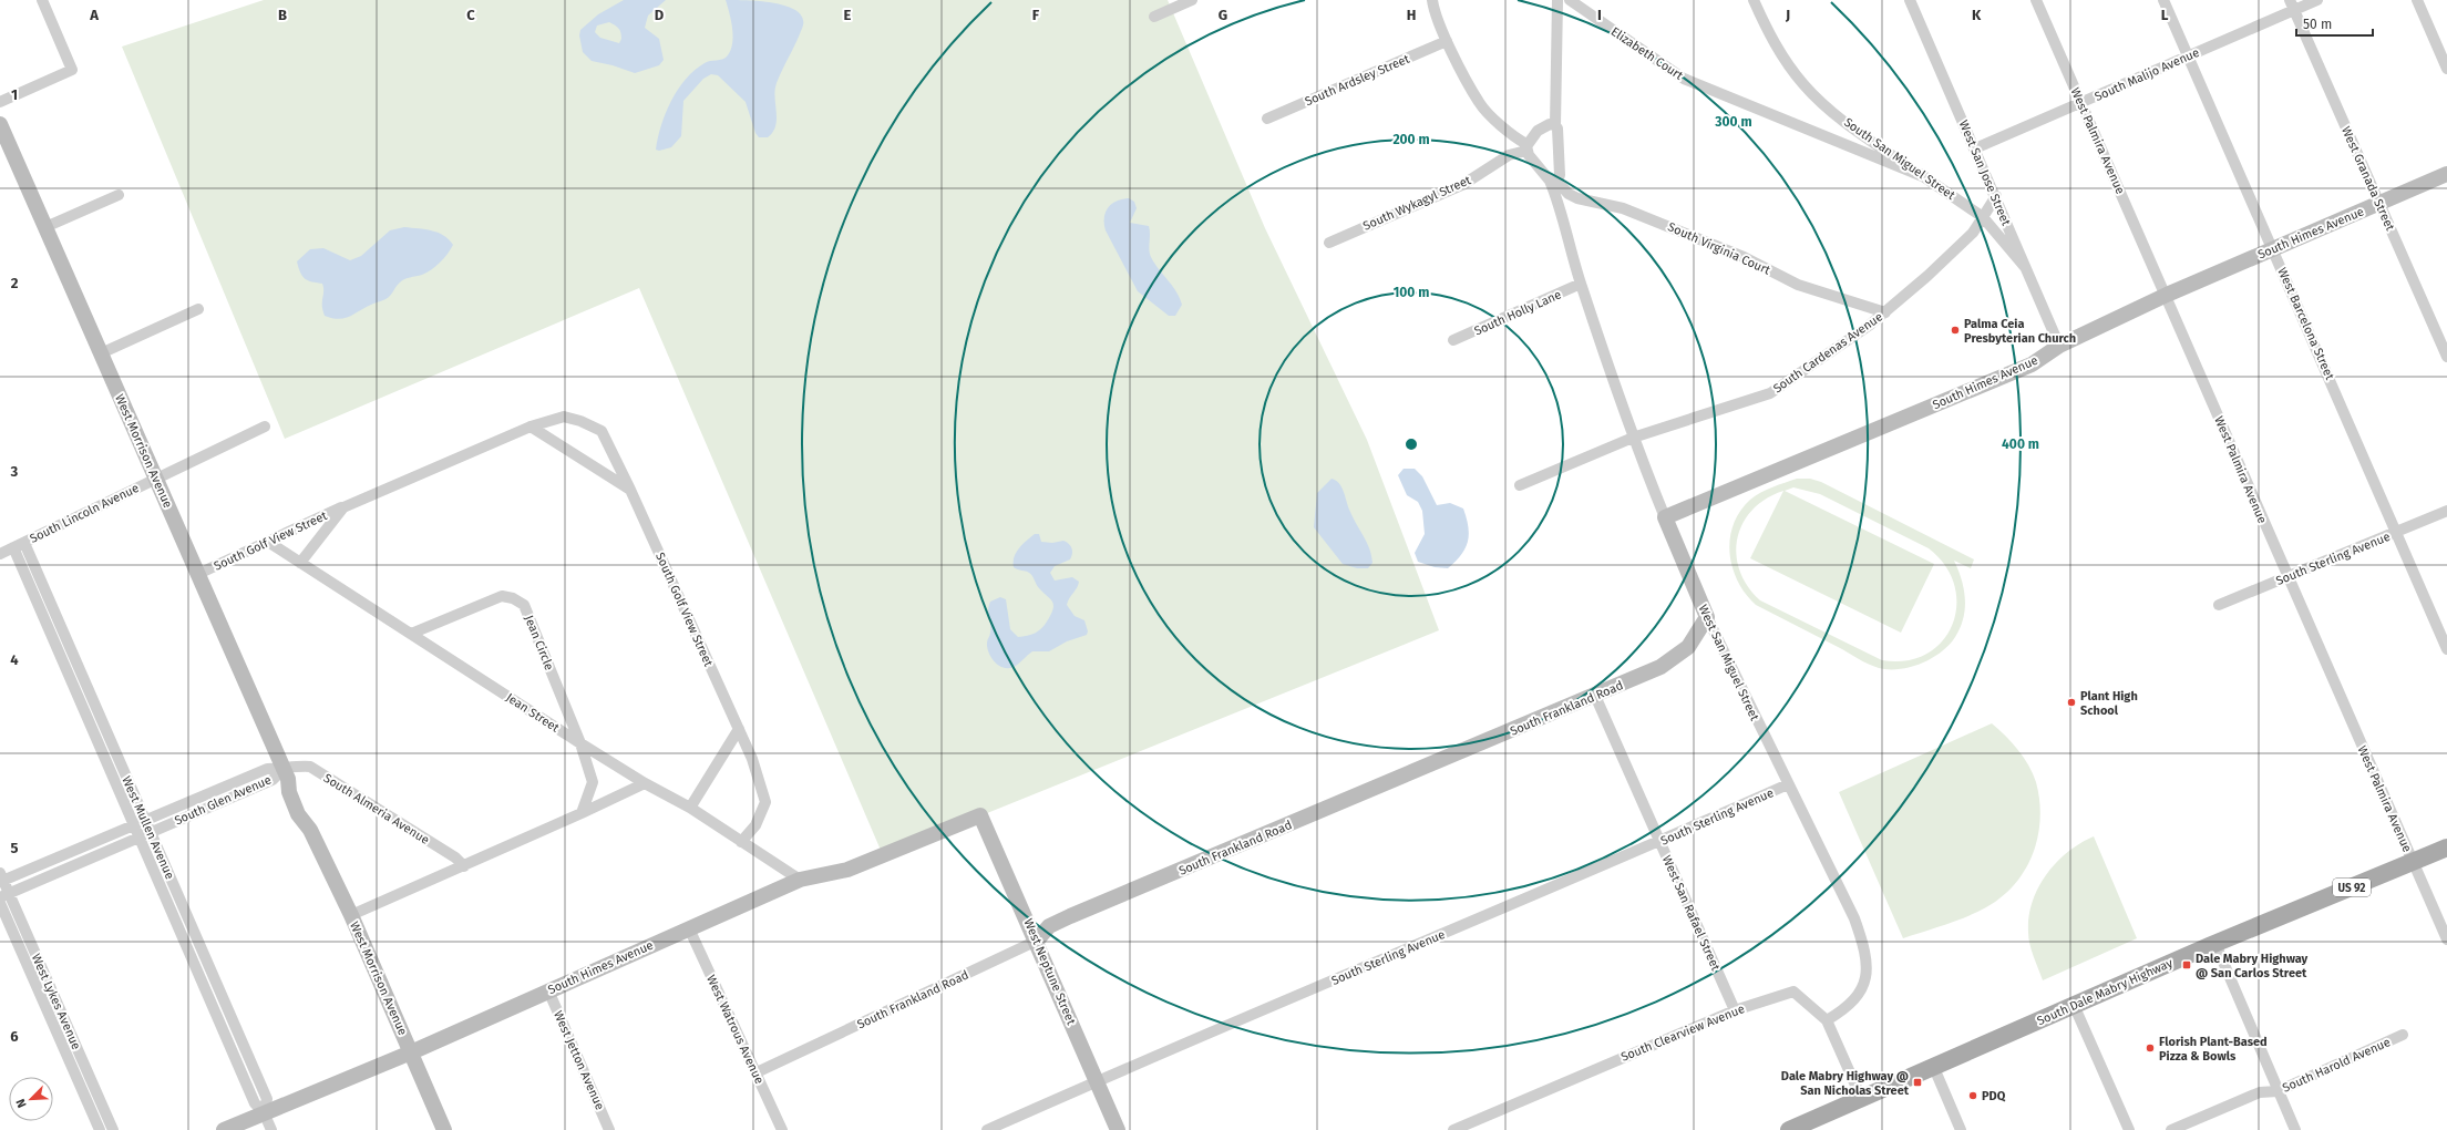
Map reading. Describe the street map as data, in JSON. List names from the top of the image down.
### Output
{
  "streets": {
    "main road": ["US 92", "South Dale Mabry Highway"],
    "street": [
      "Elizabeth Court",
      "South Malijo Avenue",
      "South Ardsley Street",
      "West Palmira Avenue",
      "South San Miguel Street",
      "West San Jose Street",
      "West Granada Street",
      "South Wykagyl Street",
      "South Himes Avenue",
      "South Virginia Court",
      "South Holly Lane",
      "West Barcelona Street",
      "South Cardenas Avenue",
      "West Morrison Avenue",
      "South Lincoln Avenue",
      "South Golf View Street",
      "South Sterling Avenue",
      "Jean Circle",
      "West San Miguel Street",
      "South Frankland Road",
      "Jean Street",
      "South Glen Avenue",
      "South Almeria Avenue",
      "West Mullen Avenue",
      "West San Rafael Street",
      "West Neptune Street",
      "West Lykes Avenue",
      "West Watrous Avenue",
      "South Clearview Avenue",
      "West Jetton Avenue",
      "South Harold Avenue"
    ]
  },
  "crossings": [
    ["Elizabeth Court", "South San Miguel Street"],
    ["South Malijo Avenue", "West Palmira Avenue"],
    ["South Malijo Avenue", "West San Jose Street"],
    ["South Malijo Avenue", "West Granada Street"],
    ["South Malijo Avenue", "West Barcelona Street"],
    ["West Palmira Avenue", "South Himes Avenue"],
    ["West Palmira Avenue", "South Sterling Avenue"],
    ["West Palmira Avenue", "South Dale Mabry Highway"],
    ["South San Miguel Street", "West San Jose Street"],
    ["South San Miguel Street", "South Cardenas Avenue"],
    ["West San Jose Street", "South Himes Avenue"],
    ["West San Jose Street", "South Cardenas Avenue"],
    ["West Granada Street", "South Himes Avenue"],
    ["South Himes Avenue", "West Barcelona Street"],
    ["South Himes Avenue", "West Morrison Avenue"],
    ["South Himes Avenue", "West San Miguel Street"],
    ["South Himes Avenue", "Jean Street"],
    ["South Himes Avenue", "West Mullen Avenue"],
    ["South Himes Avenue", "West Neptune Street"],
    ["South Himes Avenue", "West Watrous Avenue"],
    ["South Himes Avenue", "West Jetton Avenue"],
    ["South Virginia Court", "South Cardenas Avenue"],
    ["South Virginia Court", "West San Miguel Street"],
    ["South Holly Lane", "West San Miguel Street"],
    ["West Barcelona Street", "South Sterling Avenue"],
    ["South Cardenas Avenue", "West San Miguel Street"],
    ["West Morrison Avenue", "South Lincoln Avenue"],
    ["West Morrison Avenue", "South Golf View Street"],
    ["West Morrison Avenue", "South Glen Avenue"],
    ["West Morrison Avenue", "South Almeria Avenue"],
    ["South Lincoln Avenue", "West Mullen Avenue"],
    ["South Golf View Street", "Jean Street"],
    ["South Sterling Avenue", "West San Miguel Street"],
    ["South Sterling Avenue", "West San Rafael Street"],
    ["South Sterling Avenue", "West Neptune Street"],
    ["Jean Circle", "Jean Street"],
    ["West San Miguel Street", "South Frankland Road"],
    ["West San Miguel Street", "South Clearview Avenue"],
    ["South Frankland Road", "West San Rafael Street"],
    ["South Frankland Road", "West Neptune Street"],
    ["South Frankland Road", "West Watrous Avenue"],
    ["South Glen Avenue", "South Almeria Avenue"],
    ["South Glen Avenue", "West Mullen Avenue"],
    ["South Glen Avenue", "West Lykes Avenue"],
    ["West San Rafael Street", "South Clearview Avenue"],
    ["South Dale Mabry Highway", "South Clearview Avenue"]
  ],
  "places": {
    "other": [
      "Palma Ceia Presbyterian Church",
      "Plant High School",
      "Florish Plant-Based Pizza & Bowls",
      "PDQ"
    ],
    "transit": ["Dale Mabry Highway @ San Carlos Street", "Dale Mabry Highway @ San Nicholas Street"]
  },
  "scale_bar": "50 m",
  "north": "bottom left",
  "grid": {
    "columns": [
      "A",
      "B",
      "C",
      "D",
      "E",
      "F",
      "G",
      "H",
      "I",
      "J",
      "K",
      "L"
    ],
    "rows": [
      "1",
      "2",
      "3",
      "4",
      "5",
      "6"
    ]
  },
  "rings": [
    "300 m",
    "200 m",
    "100 m",
    "400 m"
  ]
}
